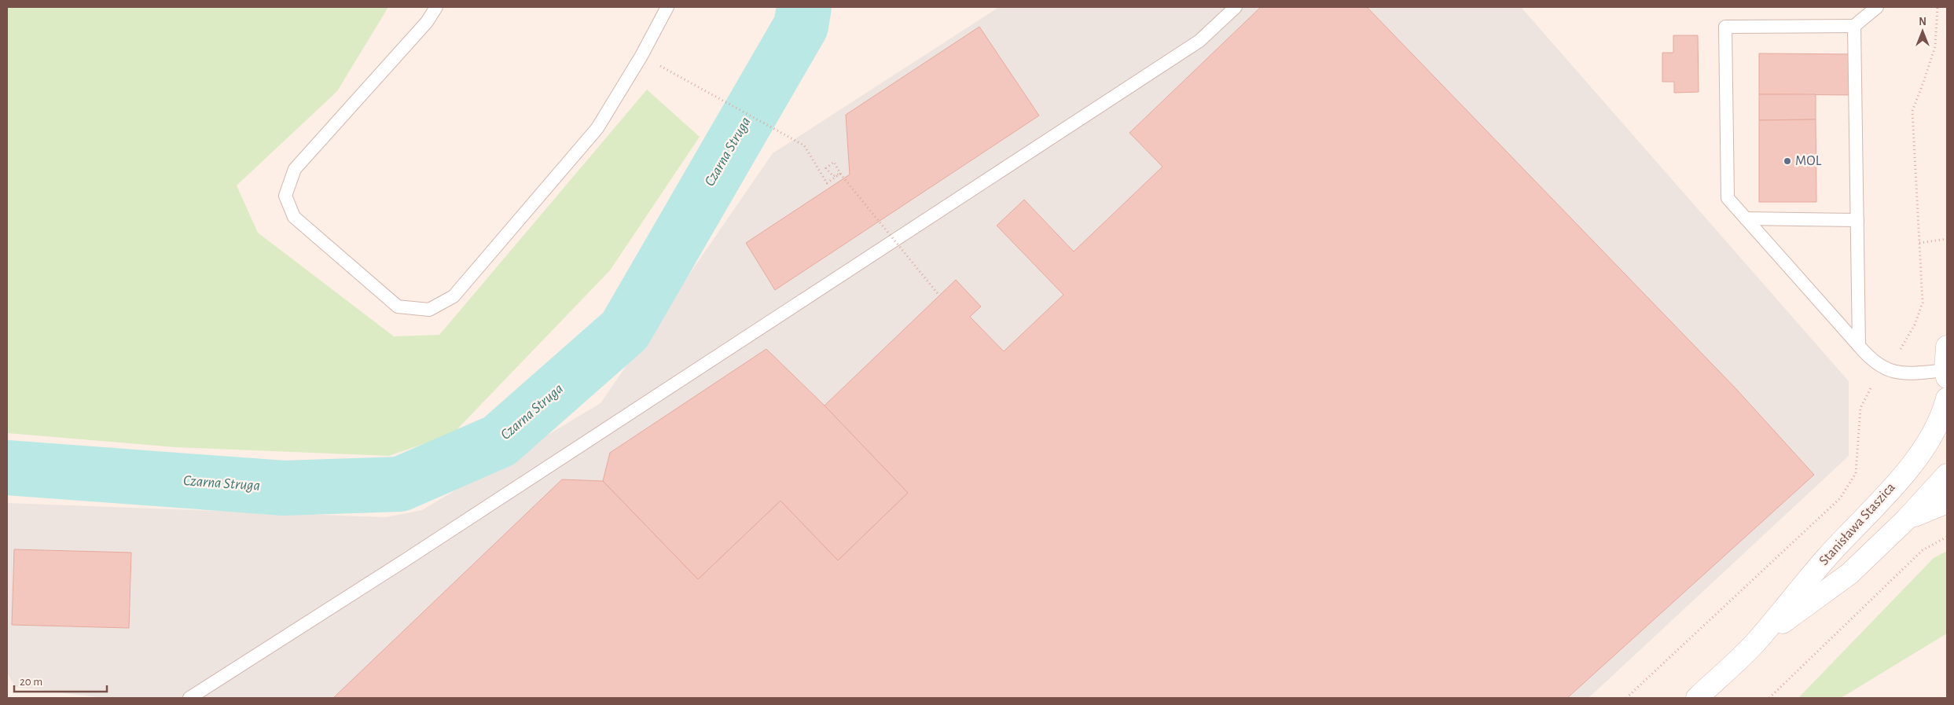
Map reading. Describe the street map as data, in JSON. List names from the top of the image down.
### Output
{
  "streets": {
    "street": ["Stanisława Staszica"]
  },
  "water": ["Czarna Struga"],
  "places": ["MOL"],
  "scale_bar": "20 m",
  "north": "top"
}
